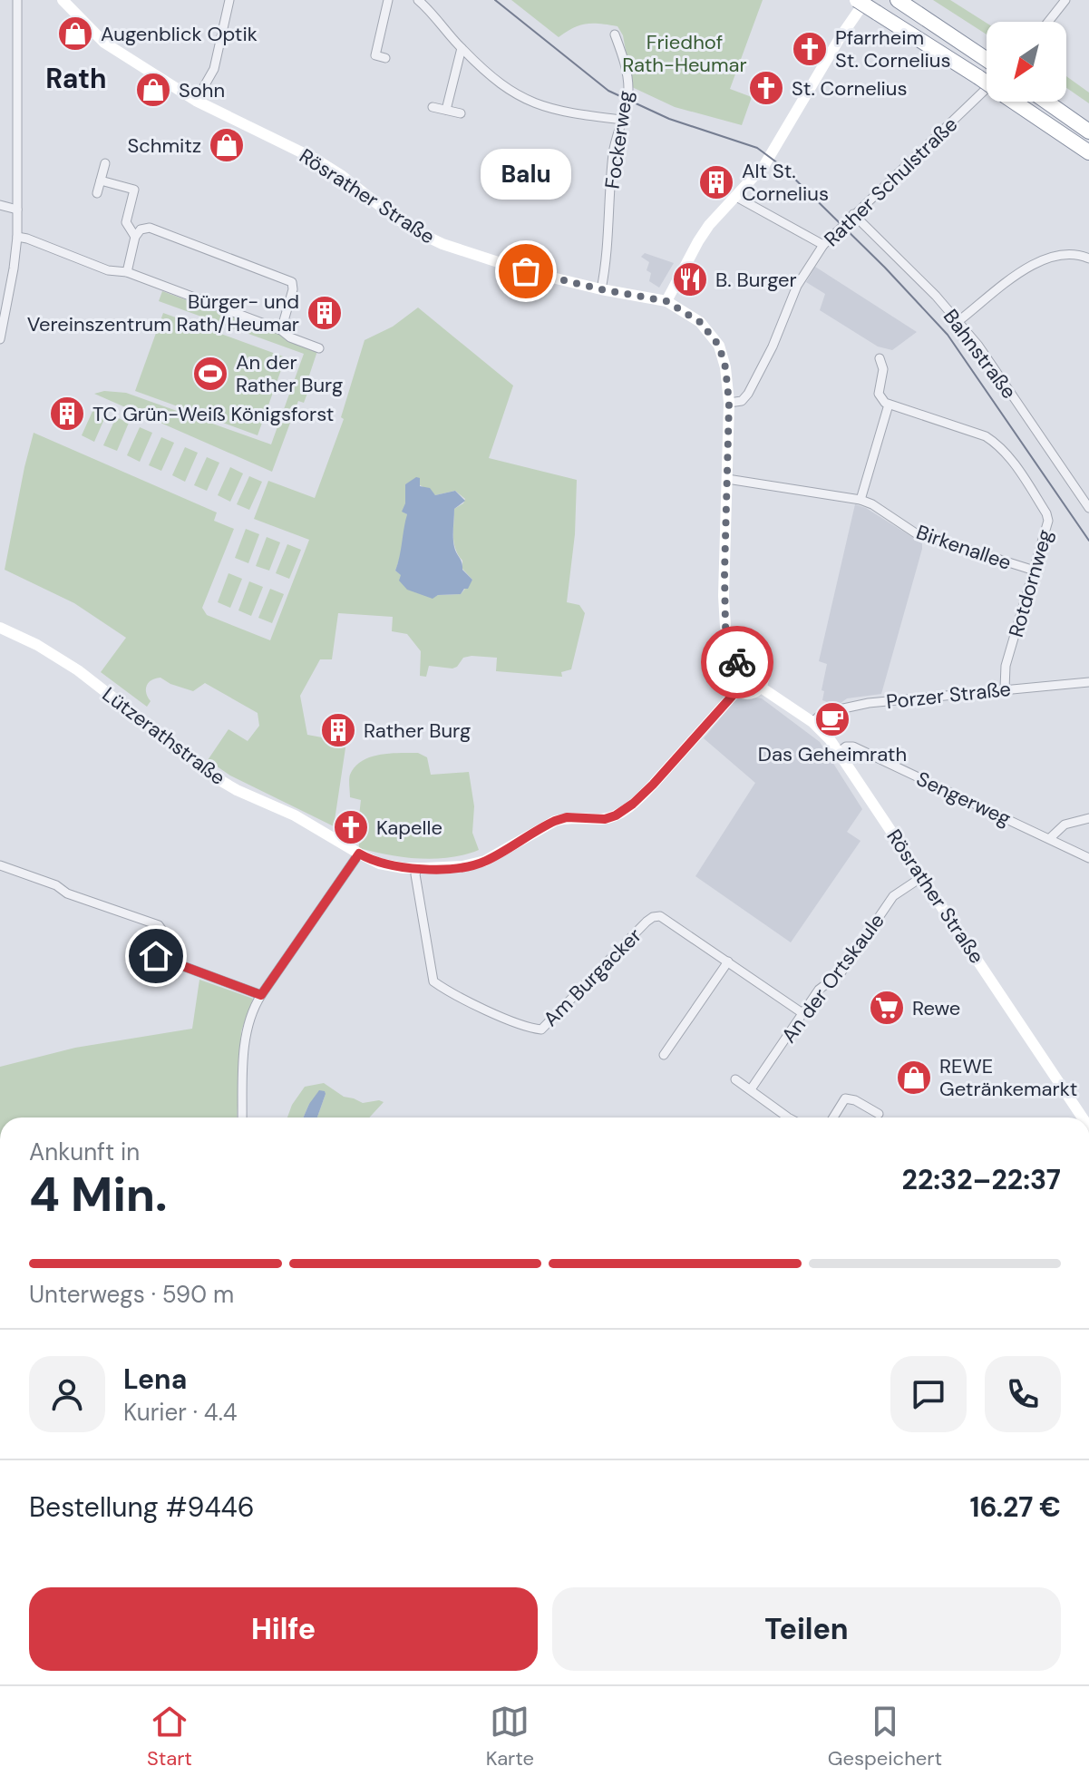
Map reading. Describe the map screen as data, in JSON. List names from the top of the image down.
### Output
{
  "streets": {
    "main road": ["Rösrather Straße", "Lützerathstraße"],
    "street": [
      "Fockerweg",
      "Rather Schulstraße",
      "Bahnstraße",
      "Birkenallee",
      "Rotdornweg",
      "Porzer Straße",
      "Sengerweg",
      "Am Burgacker",
      "An der Ortskaule"
    ]
  },
  "crossings": [
    ["Fockerweg", "Rösrather Straße"],
    ["Rather Schulstraße", "Rösrather Straße"],
    ["Rather Schulstraße", "Bahnstraße"],
    ["Rösrather Straße", "Birkenallee"],
    ["Rösrather Straße", "Porzer Straße"],
    ["Rösrather Straße", "Lützerathstraße"],
    ["Rösrather Straße", "Sengerweg"],
    ["Rösrather Straße", "An der Ortskaule"],
    ["Birkenallee", "Rotdornweg"],
    ["Rotdornweg", "Porzer Straße"],
    ["Lützerathstraße", "Am Burgacker"],
    ["Am Burgacker", "An der Ortskaule"]
  ],
  "districts": ["Rath"],
  "parks": ["Friedhof Rath-Heumar"],
  "places": {
    "shop": [
      "Augenblick Optik",
      "Sohn",
      "Schmitz",
      "REWE Getränkemarkt"
    ],
    "church": ["Pfarrheim St. Cornelius", "St. Cornelius", "Kapelle"],
    "building": [
      "Alt St. Cornelius",
      "Bürger- und Vereinszentrum Rath/Heumar",
      "TC Grün-Weiß Königsforst",
      "Rather Burg"
    ],
    "other": ["Balu"],
    "restaurant": ["B. Burger"],
    "sports": ["An der Rather Burg"],
    "cafe": ["Das Geheimrath"],
    "supermarket": ["Rewe"]
  },
  "north": "bottom left",
  "page": {
    "bubble": "Balu",
    "heading": ["4 Min.", "Ankunft in", "22:32–22:37"],
    "panel": [
      "Lena",
      "Kurier · 4.4",
      "Bestellung #9446",
      "16.27 €"
    ],
    "bar": "Unterwegs · 590 m",
    "buttons": ["Hilfe", "Teilen"],
    "tabs": ["Start", "Karte", "Gespeichert"]
  }
}
